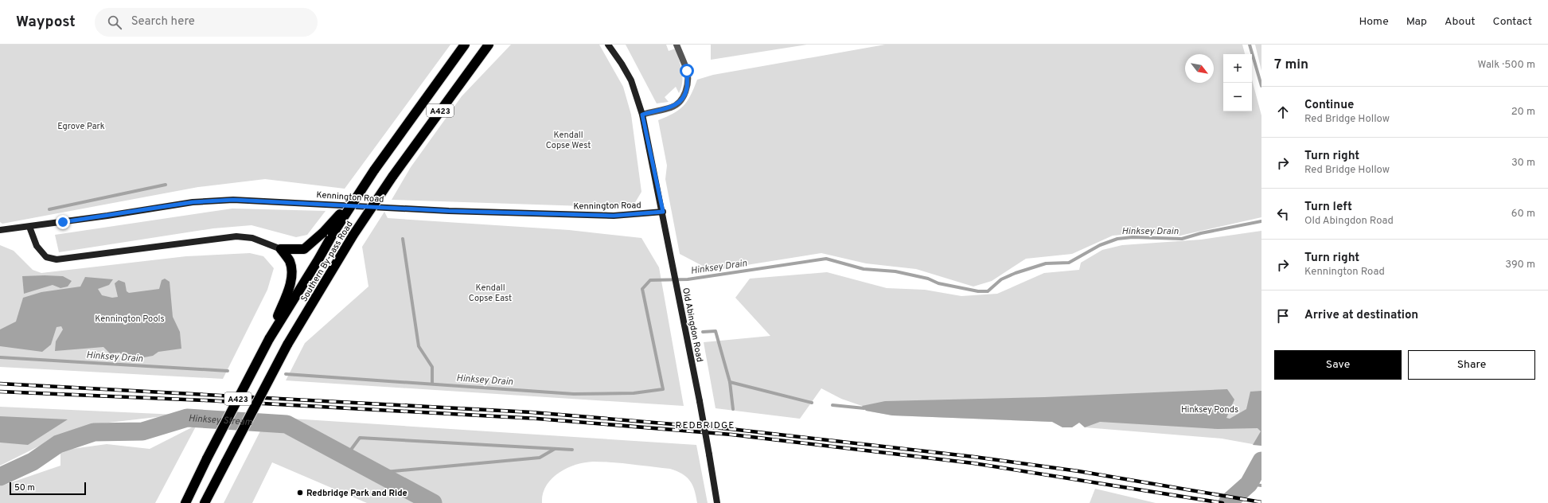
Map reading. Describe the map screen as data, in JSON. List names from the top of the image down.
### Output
{
  "streets": {
    "highway": ["A423", "Southern By-pass Road"],
    "street": ["Kennington Road", "Old Abingdon Road"]
  },
  "crossings": [
    ["Kennington Road", "Old Abingdon Road"]
  ],
  "districts": ["REDBRIDGE"],
  "water": ["Hinksey Drain", "Hinksey Stream"],
  "parks": [
    "Egrove Park",
    "Kendall Copse West",
    "Kendall Copse East",
    "Kennington Pools",
    "Hinksey Ponds"
  ],
  "places": ["Redbridge Park and Ride"],
  "scale_bar": "50 m",
  "north": "bottom right",
  "page": {
    "header": "Waypost",
    "search": "Search here",
    "nav": [
      "Home",
      "Map",
      "About",
      "Contact"
    ],
    "heading": ["7 min", "Walk · 500 m"],
    "map_buttons": ["+", "−"],
    "list": [
      ["Continue", "Red Bridge Hollow", "20 m"],
      ["Turn right", "Red Bridge Hollow", "30 m"],
      ["Turn left", "Old Abingdon Road", "60 m"],
      ["Turn right", "Kennington Road", "390 m"],
      "Arrive at destination"
    ],
    "buttons": ["Save", "Share"],
    "scale": "50 m"
  }
}
